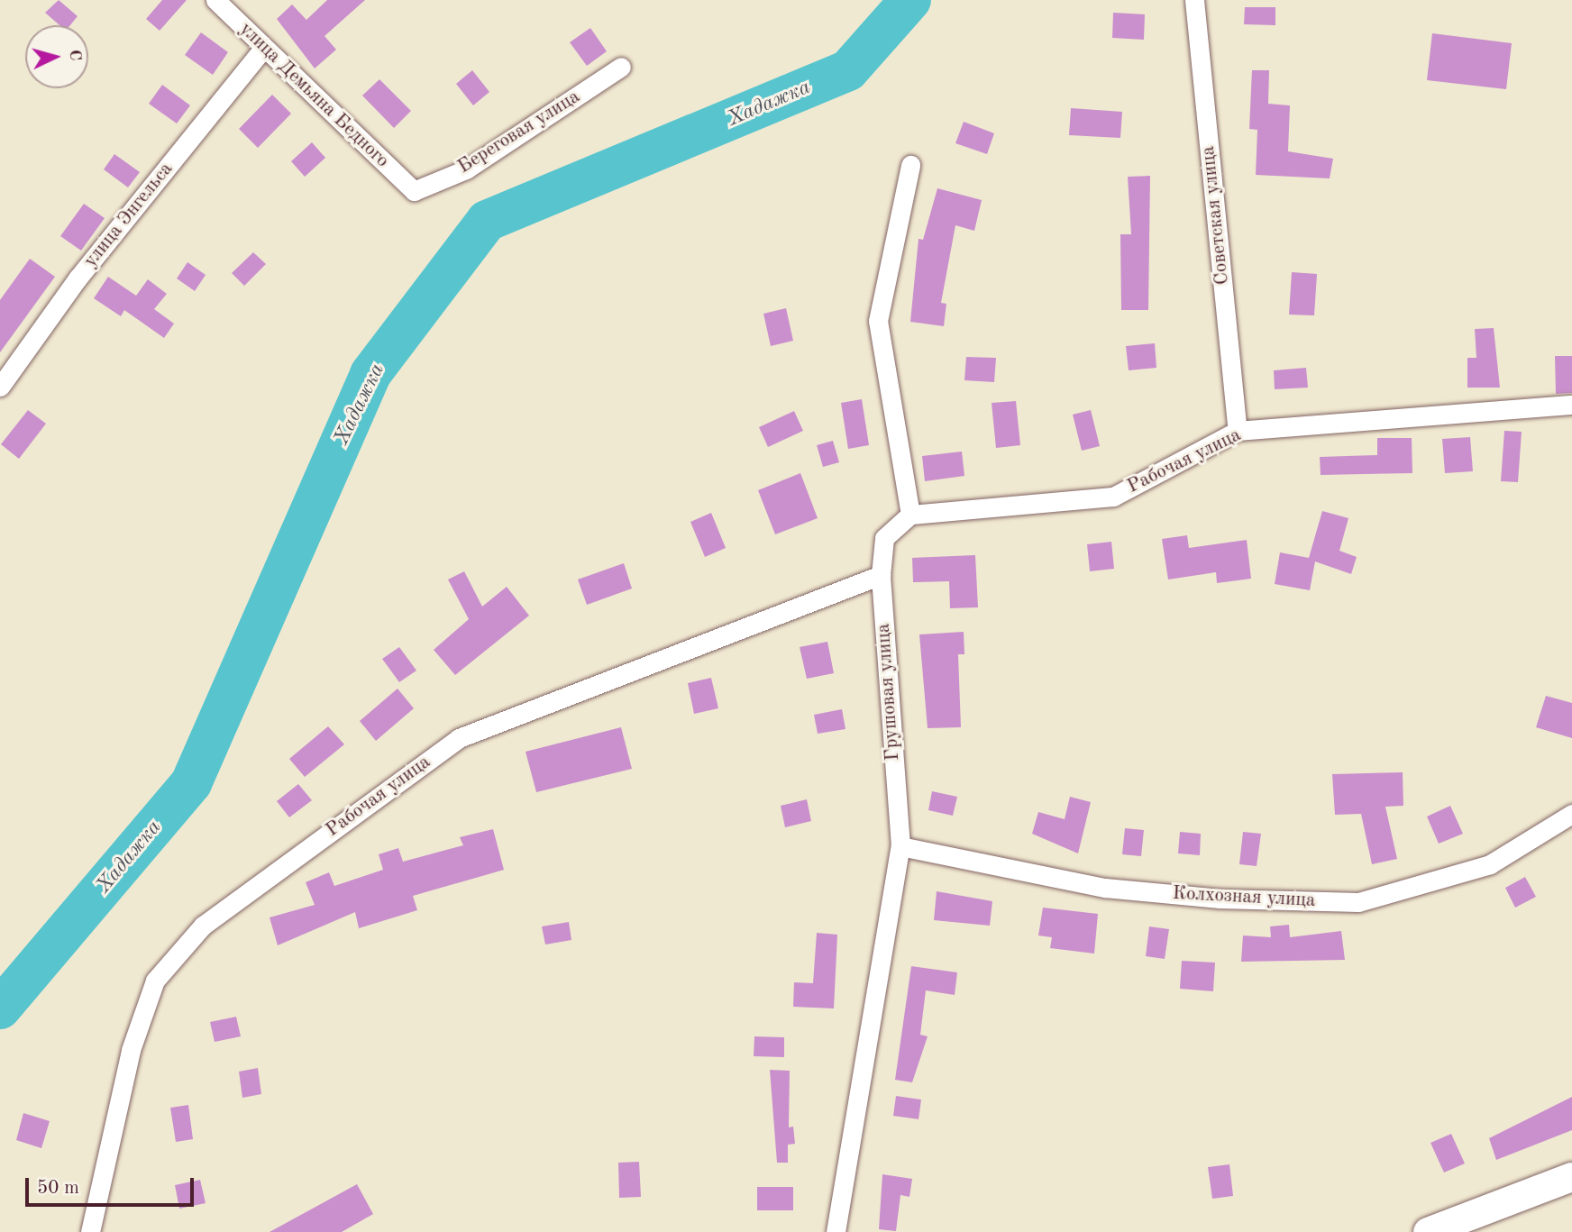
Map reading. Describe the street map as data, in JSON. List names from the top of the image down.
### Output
{
  "streets": {
    "street": [
      "улица Демьяна Бедного",
      "Береговая улица",
      "улица Энгельса",
      "Советская улица",
      "Рабочая улица",
      "Грушовая улица",
      "Колхозная улица"
    ]
  },
  "crossings": [
    ["улица Демьяна Бедного", "Береговая улица"],
    ["улица Демьяна Бедного", "улица Энгельса"],
    ["Советская улица", "Рабочая улица"],
    ["Рабочая улица", "Грушовая улица"],
    ["Грушовая улица", "Колхозная улица"]
  ],
  "water": ["Хадажка"],
  "scale_bar": "50 m",
  "north": "right"
}
